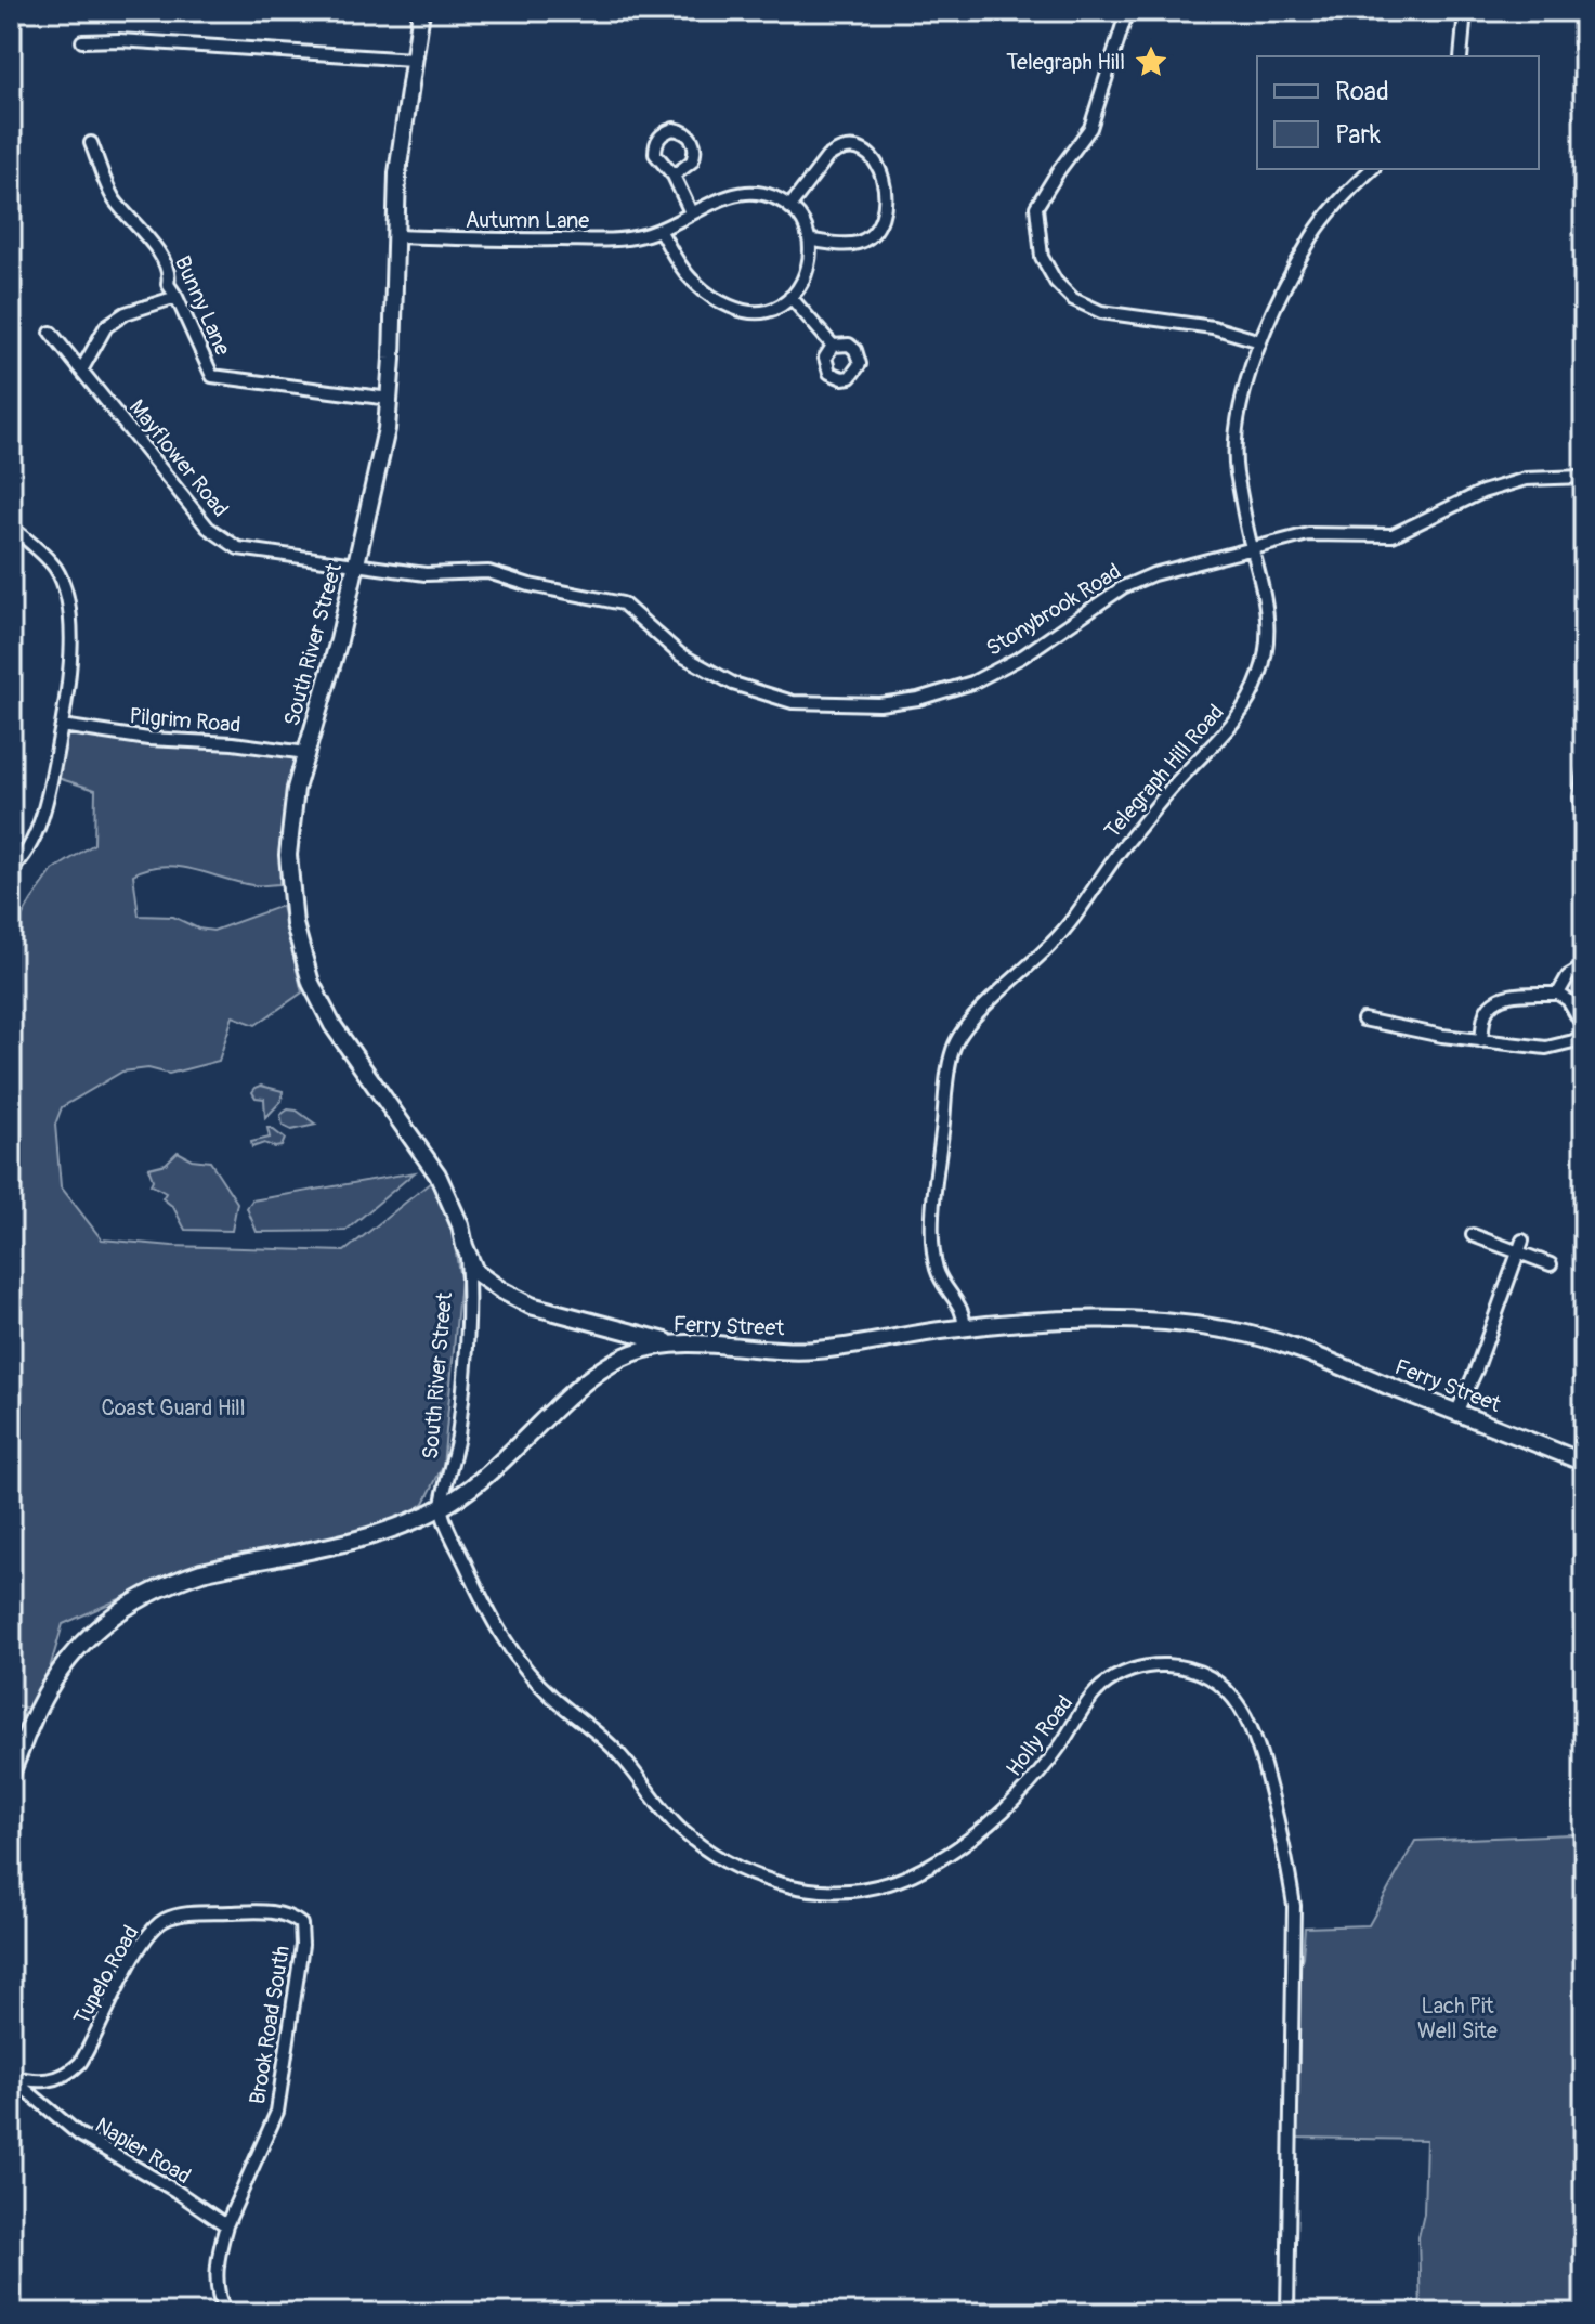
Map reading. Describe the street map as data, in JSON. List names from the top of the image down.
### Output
{
  "streets": {
    "street": [
      "Autumn Lane",
      "Bunny Lane",
      "Mayflower Road",
      "Stonybrook Road",
      "South River Street",
      "Pilgrim Road",
      "Telegraph Hill Road",
      "Ferry Street",
      "Holly Road",
      "Tupelo Road",
      "Brook Road South",
      "Napier Road"
    ]
  },
  "crossings": [
    ["Autumn Lane", "South River Street"],
    ["Bunny Lane", "South River Street"],
    ["Mayflower Road", "Stonybrook Road"],
    ["Mayflower Road", "South River Street"],
    ["Stonybrook Road", "South River Street"],
    ["Stonybrook Road", "Telegraph Hill Road"],
    ["South River Street", "Pilgrim Road"],
    ["South River Street", "Ferry Street"],
    ["South River Street", "Holly Road"],
    ["Telegraph Hill Road", "Ferry Street"],
    ["Ferry Street", "Holly Road"],
    ["Tupelo Road", "Brook Road South"],
    ["Tupelo Road", "Napier Road"],
    ["Brook Road South", "Napier Road"]
  ],
  "parks": ["Coast Guard Hill", "Lach Pit Well Site"],
  "places": {
    "place": ["Telegraph Hill"]
  },
  "legend": ["Road", "Park"]
}
